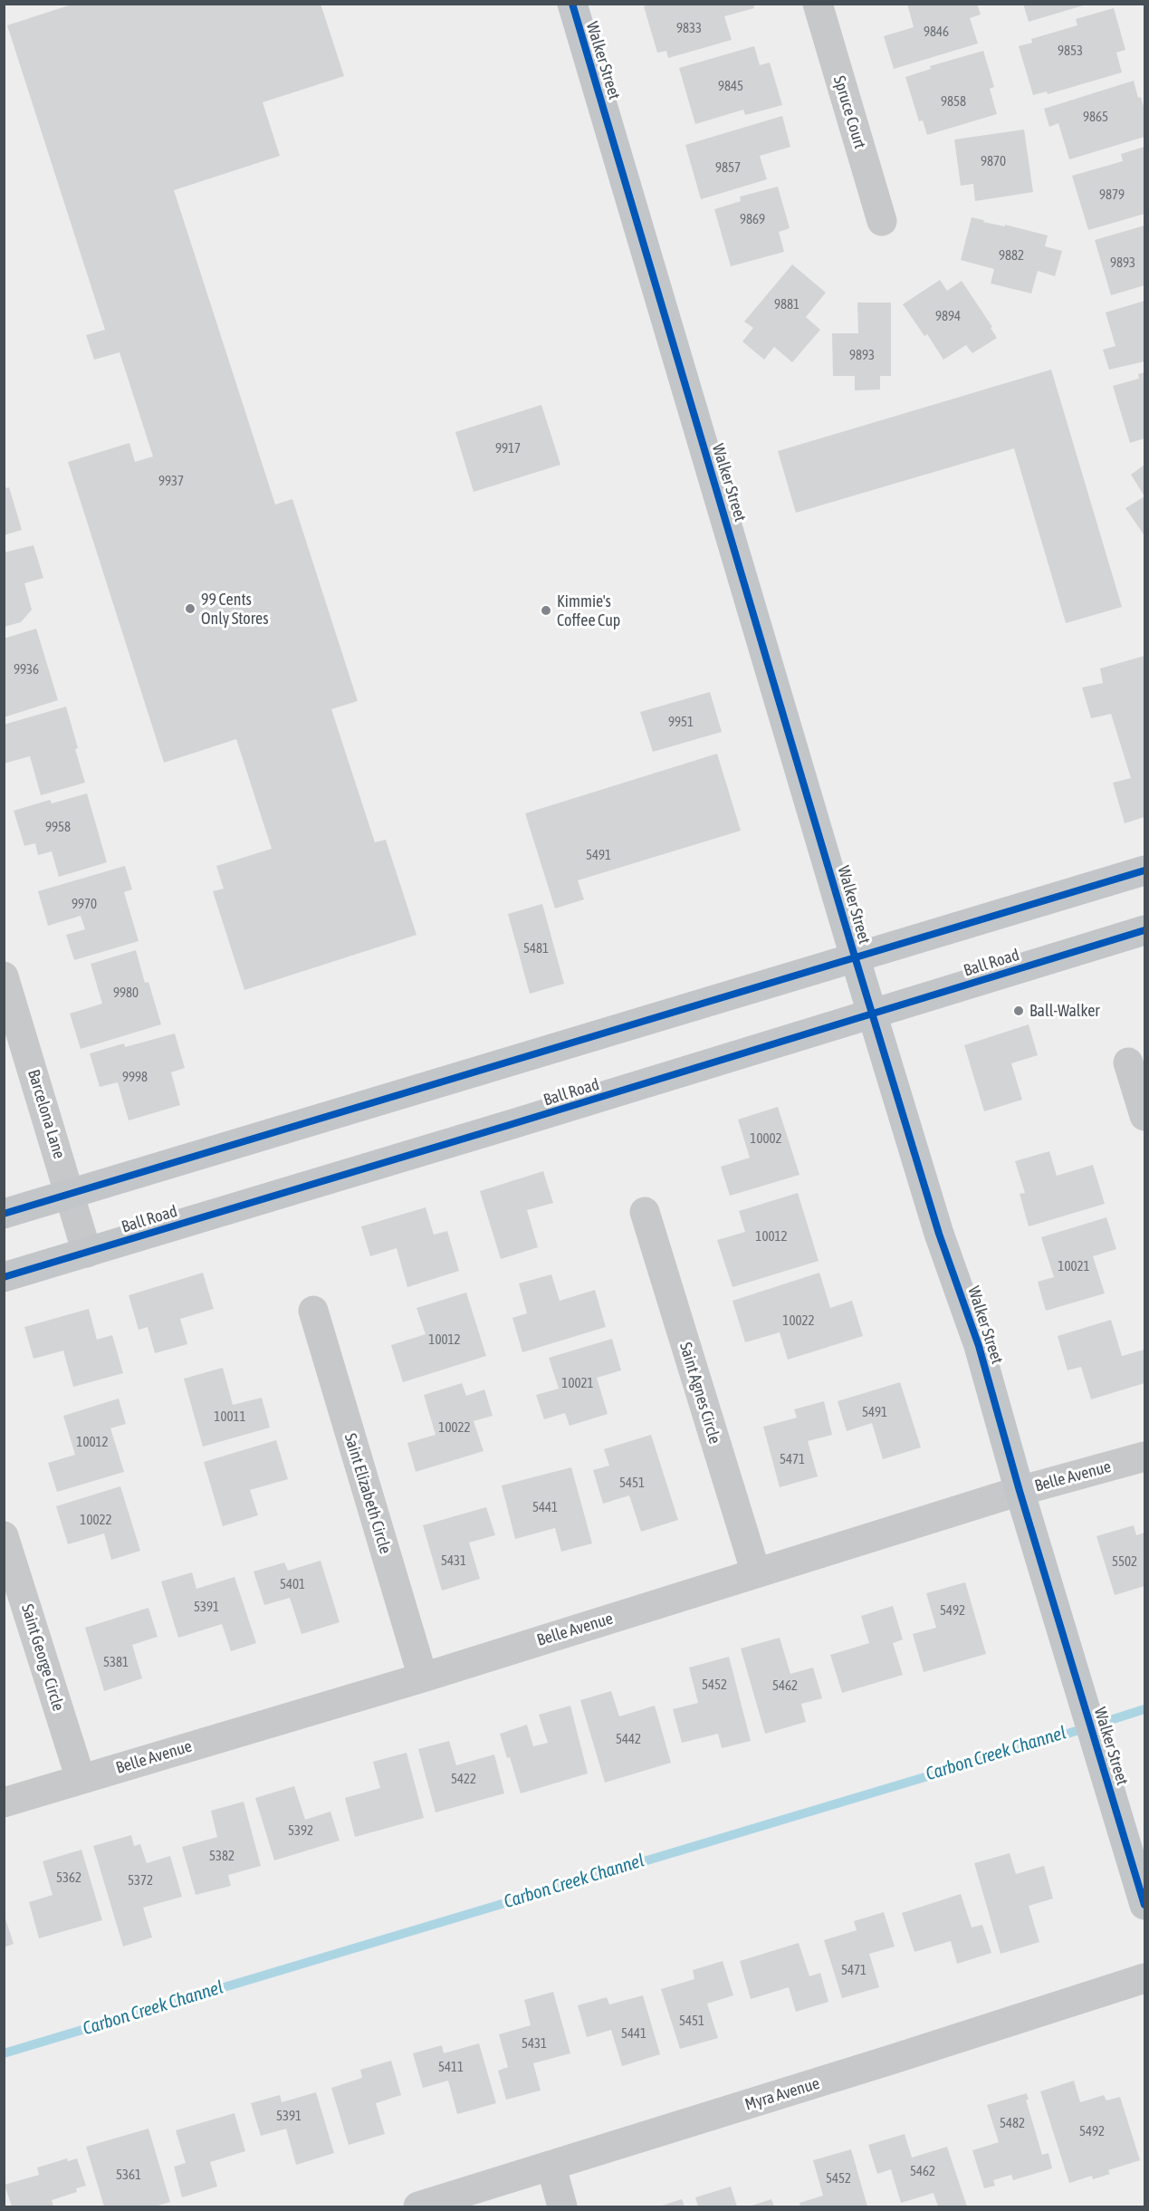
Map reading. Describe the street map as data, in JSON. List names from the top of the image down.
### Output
{
  "streets": {
    "main road": ["Walker Street", "Ball Road"],
    "street": [
      "Spruce Court",
      "Barcelona Lane",
      "Saint Agnes Circle",
      "Belle Avenue",
      "Saint Elizabeth Circle",
      "Saint George Circle",
      "Myra Avenue"
    ]
  },
  "crossings": [
    ["Walker Street", "Ball Road"],
    ["Walker Street", "Belle Avenue"],
    ["Ball Road", "Barcelona Lane"],
    ["Saint Agnes Circle", "Belle Avenue"],
    ["Belle Avenue", "Saint Elizabeth Circle"],
    ["Belle Avenue", "Saint George Circle"]
  ],
  "water": ["Carbon Creek Channel"],
  "places": ["99 Cents Only Stores", "Kimmie's Coffee Cup", "Ball-Walker"],
  "house_numbers": [
    "9833",
    "9846",
    "9853",
    "9845",
    "9858",
    "9865",
    "9870",
    "9857",
    "9879",
    "9869",
    "9882",
    "9893",
    "9881",
    "9894",
    "9893",
    "9917",
    "9937",
    "9936",
    "9951",
    "9958",
    "5491",
    "9970",
    "5481",
    "9980",
    "9998",
    "10002",
    "10012",
    "10021",
    "10022",
    "10012",
    "10021",
    "5491",
    "10011",
    "10022",
    "10012",
    "5471",
    "5451",
    "5441",
    "10022",
    "5431",
    "5502",
    "5401",
    "5391",
    "5492",
    "5381",
    "5452",
    "5462",
    "5442",
    "5422",
    "5392",
    "5382",
    "5362",
    "5372",
    "5471",
    "5451",
    "5441",
    "5431",
    "5411",
    "5391",
    "5482",
    "5492",
    "5462",
    "5361",
    "5452"
  ]
}
